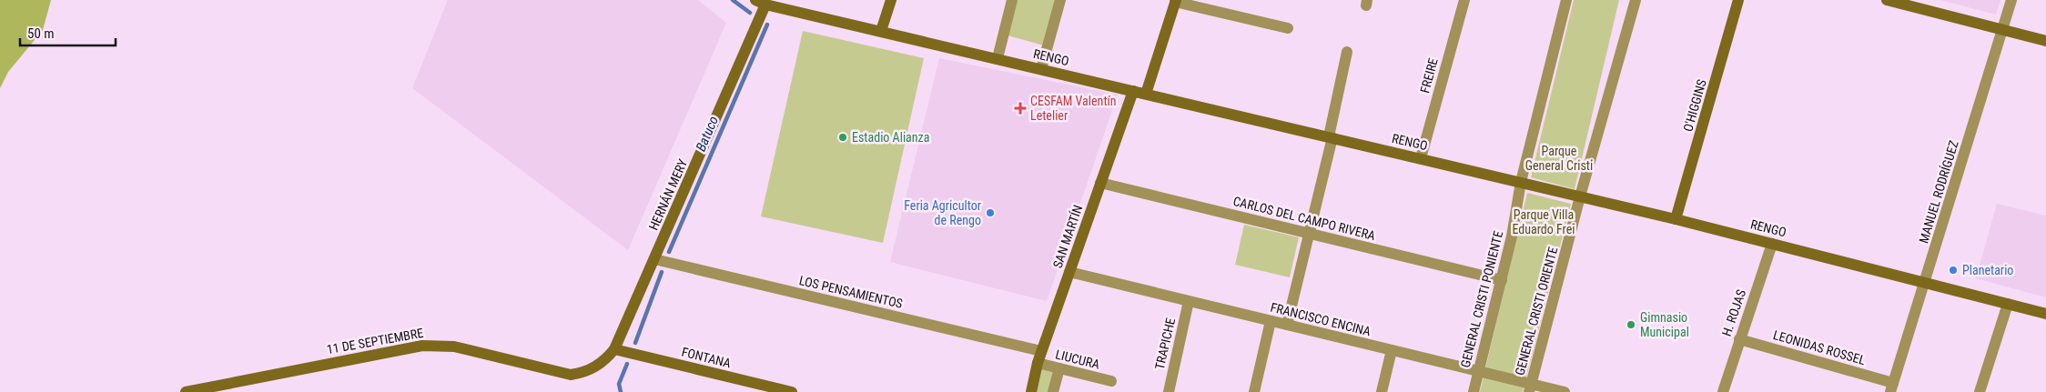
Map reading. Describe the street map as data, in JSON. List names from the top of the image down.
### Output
{
  "streets": {
    "main road": [
      "RENGO",
      "O'HIGGINS",
      "HERNÁN MERY",
      "SAN MARTÍN",
      "11 DE SEPTIEMBRE",
      "FONTANA"
    ],
    "street": [
      "FREIRE",
      "MANUEL RODRÍGUEZ",
      "CARLOS DEL CAMPO RIVERA",
      "LOS PENSAMIENTOS",
      "GENERAL CRISTI PONIENTE",
      "GENERAL CRISTI ORIENTE",
      "H. ROJAS",
      "FRANCISCO ENCINA",
      "TRAPICHE",
      "LEONIDAS ROSSEL",
      "LIUCURA"
    ]
  },
  "crossings": [
    ["RENGO", "FREIRE"],
    ["RENGO", "O'HIGGINS"],
    ["RENGO", "MANUEL RODRÍGUEZ"],
    ["RENGO", "HERNÁN MERY"],
    ["RENGO", "SAN MARTÍN"],
    ["RENGO", "GENERAL CRISTI PONIENTE"],
    ["RENGO", "GENERAL CRISTI ORIENTE"],
    ["RENGO", "H. ROJAS"],
    ["MANUEL RODRÍGUEZ", "LEONIDAS ROSSEL"],
    ["HERNÁN MERY", "LOS PENSAMIENTOS"],
    ["HERNÁN MERY", "11 DE SEPTIEMBRE"],
    ["HERNÁN MERY", "FONTANA"],
    ["CARLOS DEL CAMPO RIVERA", "SAN MARTÍN"],
    ["CARLOS DEL CAMPO RIVERA", "GENERAL CRISTI PONIENTE"],
    ["SAN MARTÍN", "LOS PENSAMIENTOS"],
    ["SAN MARTÍN", "FRANCISCO ENCINA"],
    ["SAN MARTÍN", "LIUCURA"],
    ["GENERAL CRISTI PONIENTE", "FRANCISCO ENCINA"],
    ["GENERAL CRISTI ORIENTE", "FRANCISCO ENCINA"],
    ["H. ROJAS", "LEONIDAS ROSSEL"],
    ["FRANCISCO ENCINA", "TRAPICHE"],
    ["11 DE SEPTIEMBRE", "FONTANA"]
  ],
  "water": ["Batuco"],
  "parks": ["Parque General Cristi", "Parque Villa Eduardo Frei"],
  "places": {
    "health": ["CESFAM Valentín Letelier"],
    "other": [
      "Estadio Alianza",
      "Feria Agricultor de Rengo",
      "Planetario",
      "Gimnasio Municipal"
    ]
  },
  "scale_bar": "50 m"
}
